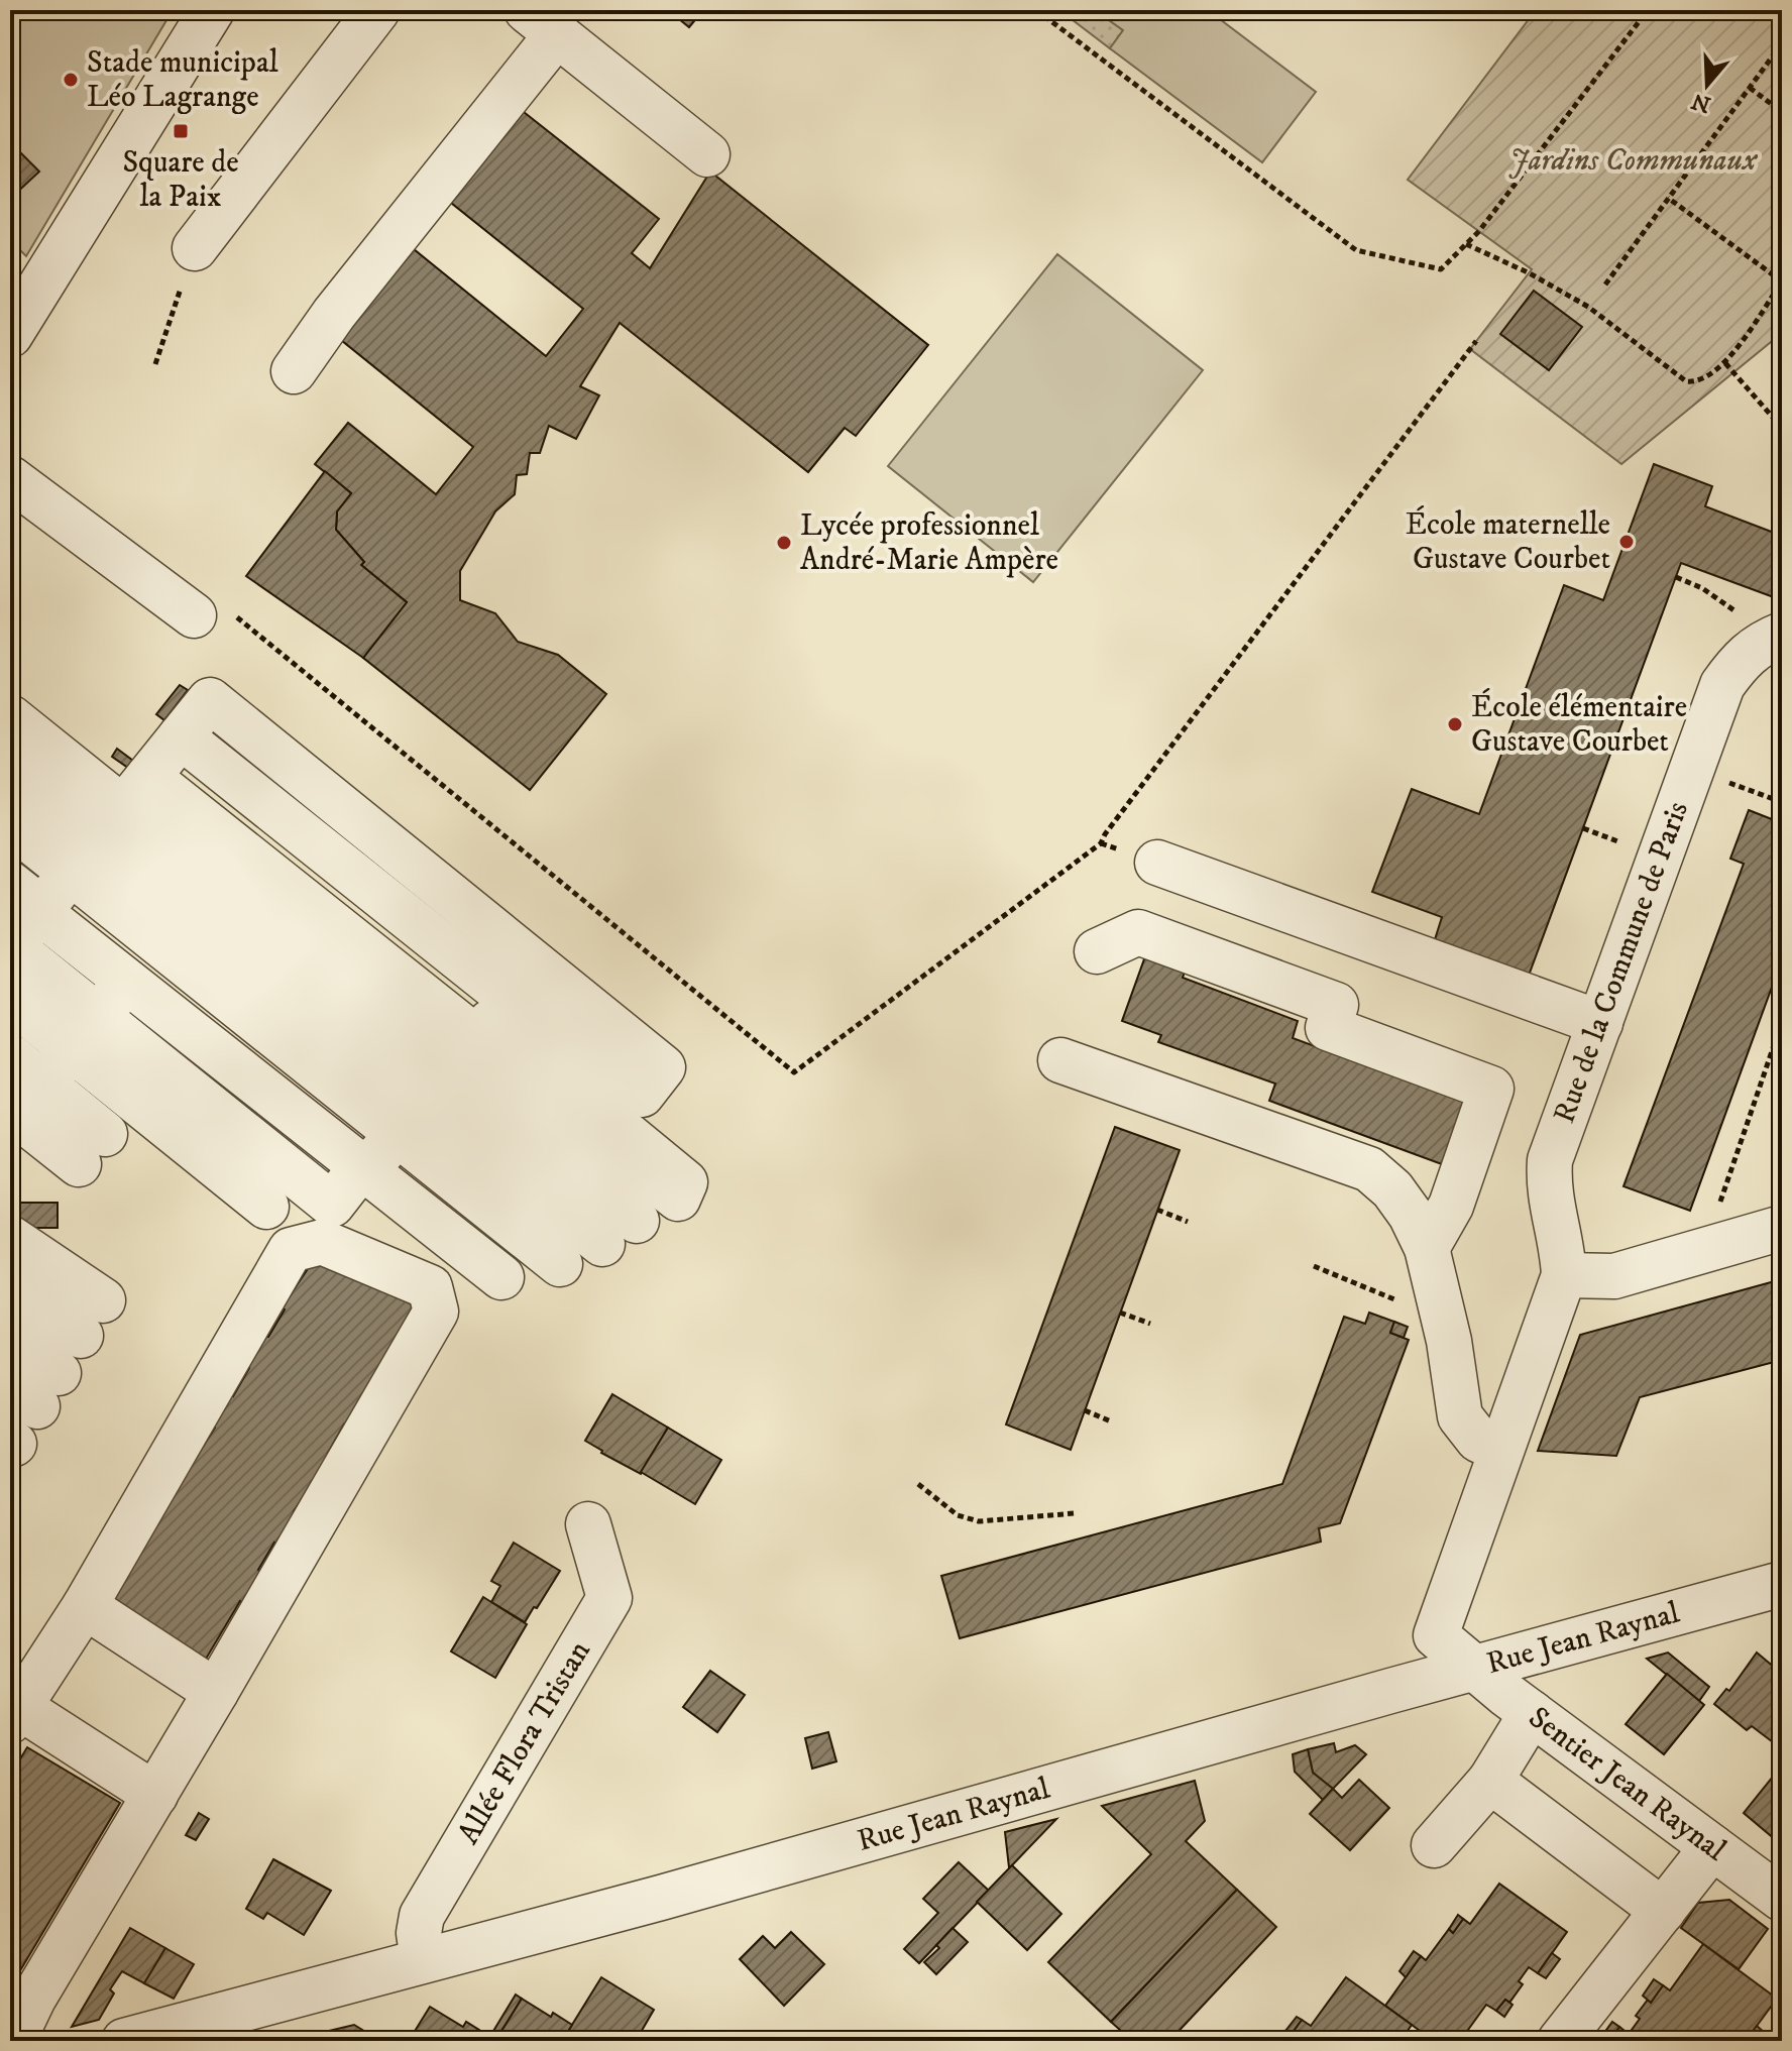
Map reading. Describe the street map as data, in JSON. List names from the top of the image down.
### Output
{
  "streets": {
    "street": [
      "Rue de la Commune de Paris",
      "Rue Jean Raynal",
      "Allée Flora Tristan",
      "Sentier Jean Raynal"
    ]
  },
  "crossings": [
    ["Rue de la Commune de Paris", "Rue Jean Raynal"],
    ["Rue de la Commune de Paris", "Sentier Jean Raynal"],
    ["Rue Jean Raynal", "Allée Flora Tristan"],
    ["Rue Jean Raynal", "Sentier Jean Raynal"]
  ],
  "parks": ["Jardins Communaux"],
  "places": {
    "other": [
      "Stade municipal Léo Lagrange",
      "École maternelle Gustave Courbet",
      "Lycée professionnel André-Marie Ampère",
      "École élémentaire Gustave Courbet"
    ],
    "transit": ["Square de la Paix"]
  },
  "north": "bottom"
}
